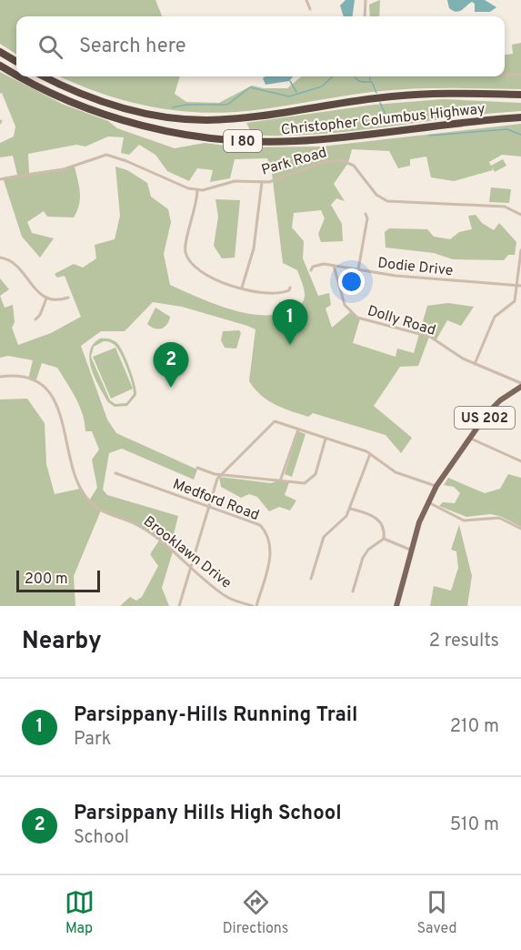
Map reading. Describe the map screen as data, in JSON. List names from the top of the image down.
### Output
{
  "streets": {
    "highway": ["Christopher Columbus Highway", "I 80"],
    "main road": ["US 202"],
    "street": [
      "Park Road",
      "Dodie Drive",
      "Dolly Road",
      "Medford Road",
      "Brooklawn Drive"
    ]
  },
  "crossings": [
    ["Dodie Drive", "Dolly Road"],
    ["Dolly Road", "US 202"],
    ["Medford Road", "Brooklawn Drive"]
  ],
  "scale_bar": "200 m",
  "page": {
    "search": "Search here",
    "pins": ["1", "2"],
    "scale": "200 m",
    "heading": ["Nearby", "2 results"],
    "list": [
      {
        "mark": "1",
        "name": "Parsippany-Hills Running Trail",
        "note": "Park",
        "value": "210 m"
      },
      {
        "mark": "2",
        "name": "Parsippany Hills High School",
        "note": "School",
        "value": "510 m"
      }
    ],
    "nav": ["Map", "Directions", "Saved"]
  }
}
